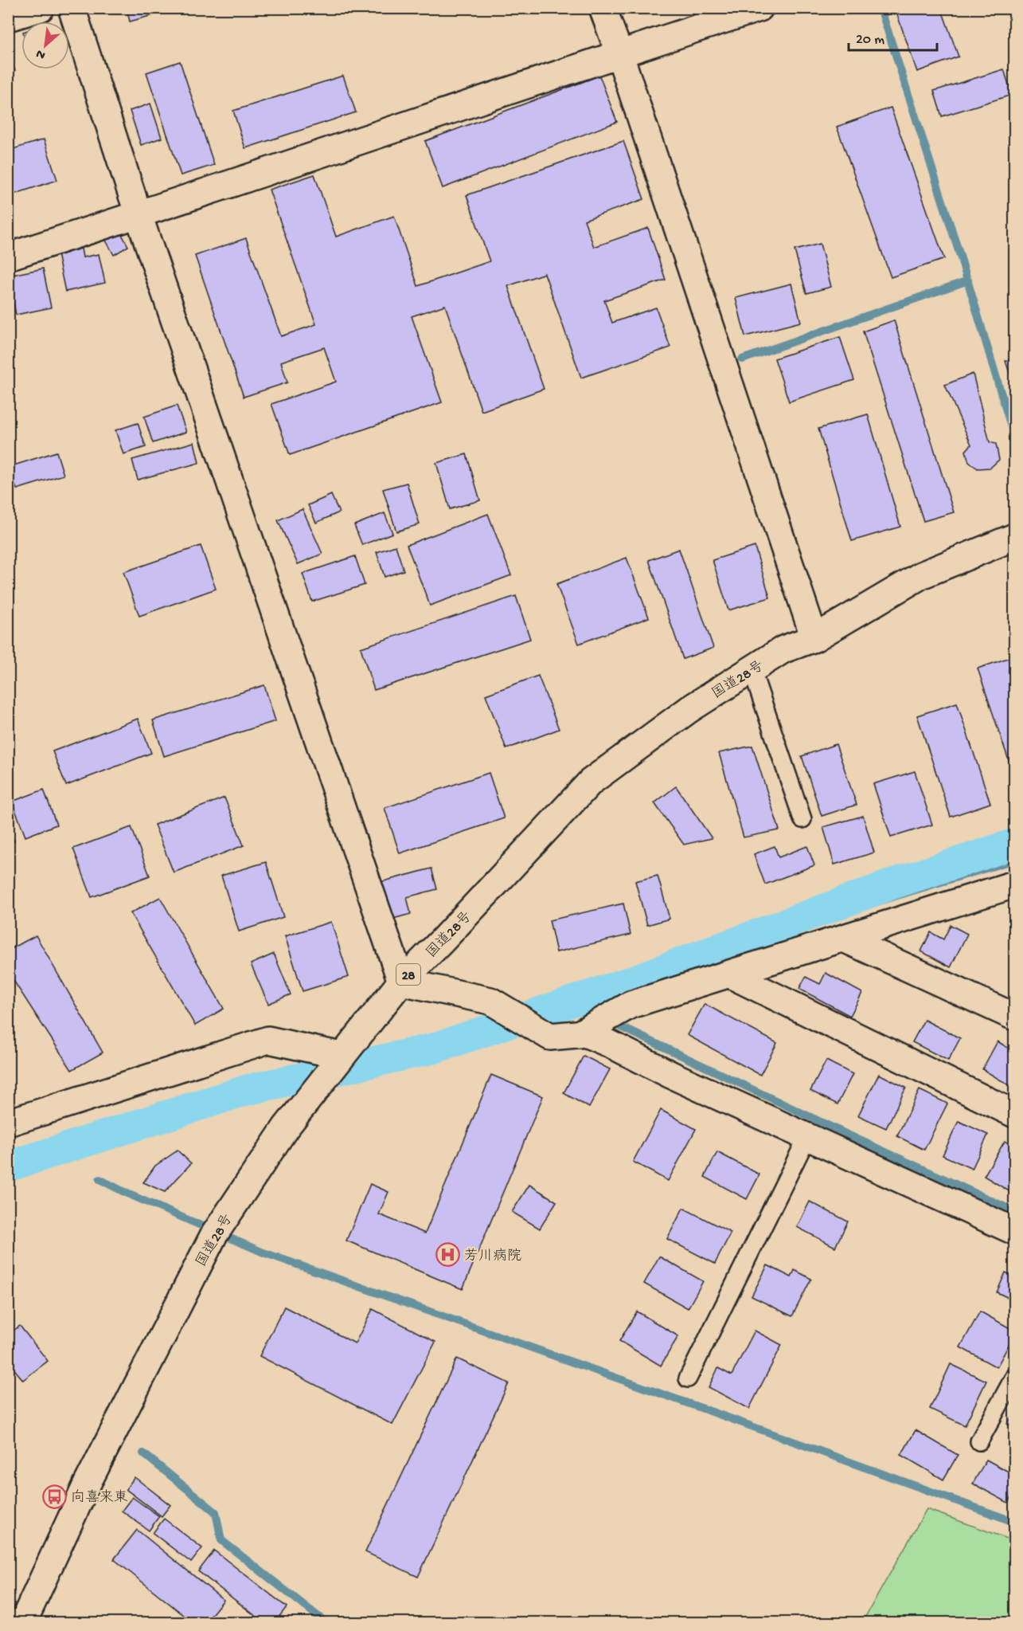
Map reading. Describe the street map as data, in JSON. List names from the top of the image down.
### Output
{
  "streets": {
    "main road": ["国道28号", "28"]
  },
  "places": {
    "hospital": ["芳川病院"],
    "bus stop": ["向喜来東"]
  },
  "scale_bar": "20 m",
  "north": "bottom left"
}
